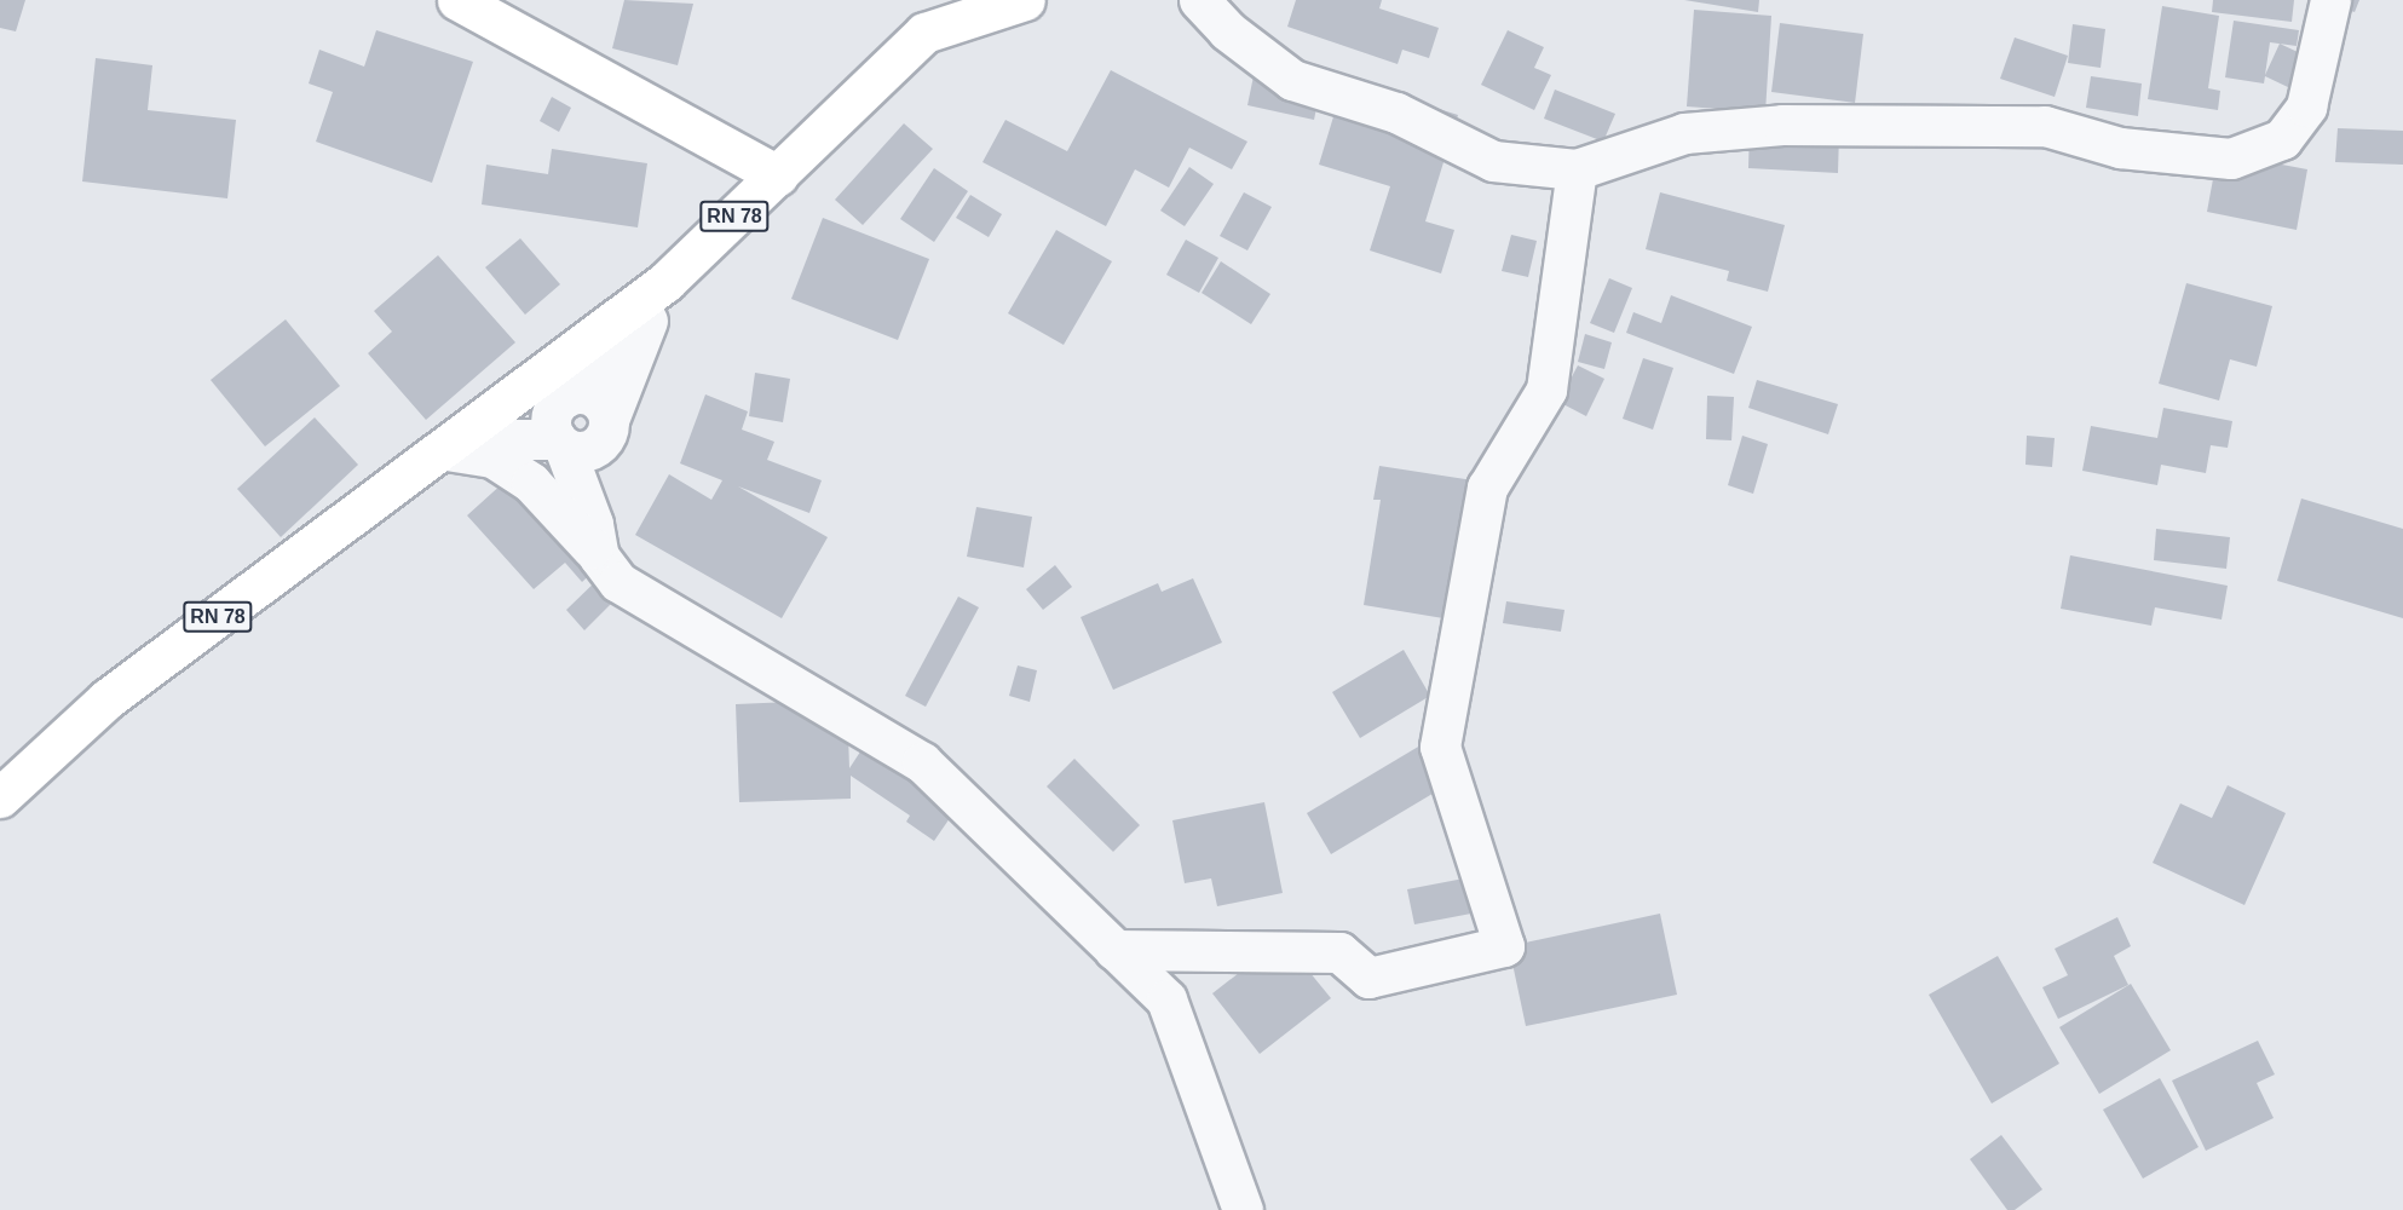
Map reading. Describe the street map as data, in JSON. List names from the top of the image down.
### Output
{
  "streets": {
    "main road": ["RN 78"]
  }
}
